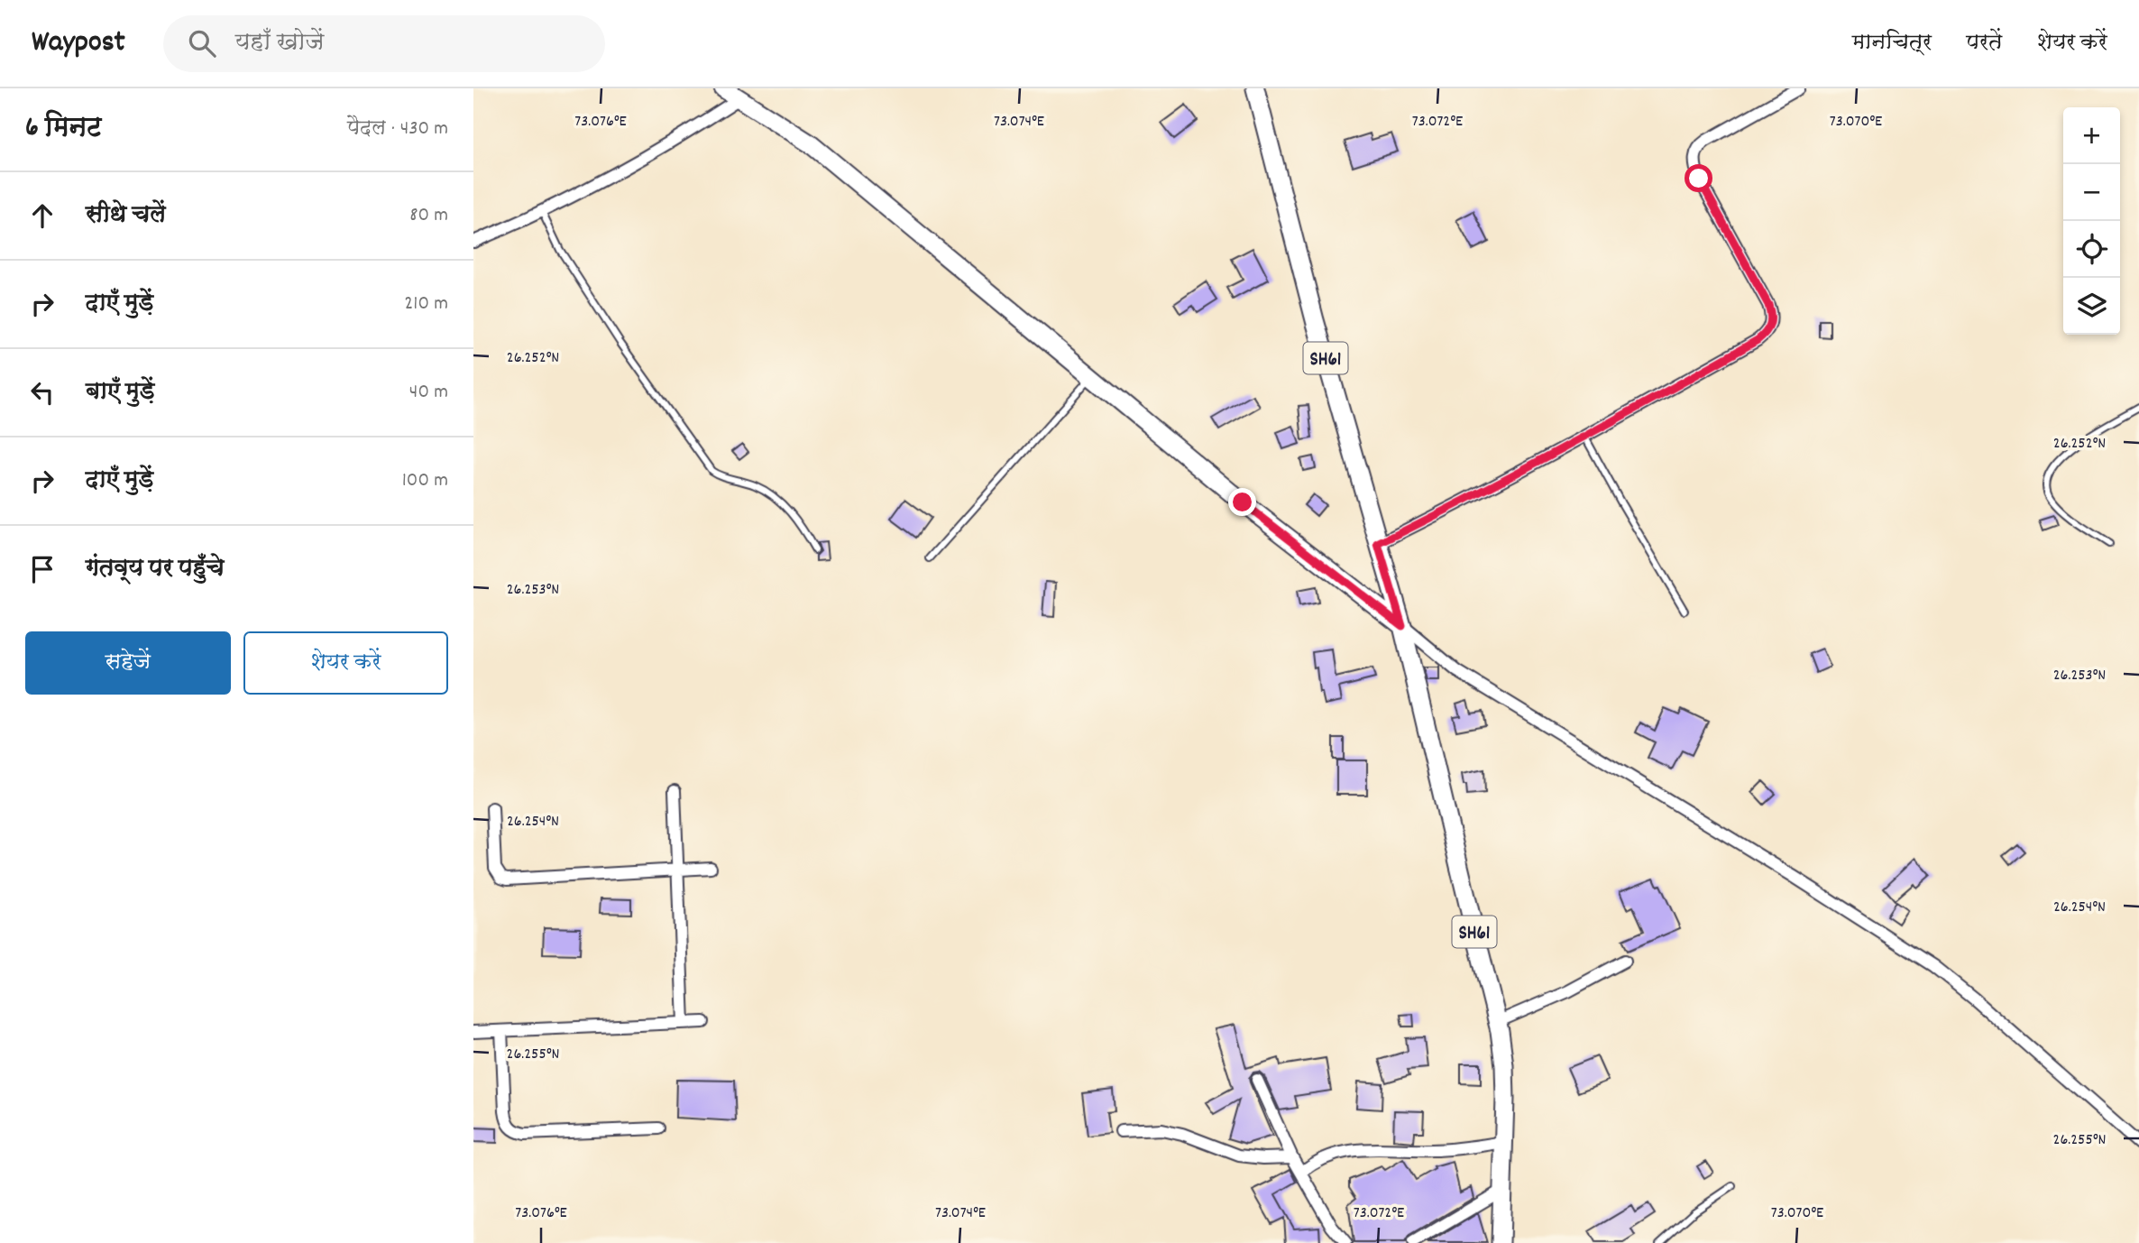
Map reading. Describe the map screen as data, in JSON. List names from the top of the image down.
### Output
{
  "streets": {
    "main road": ["SH61"]
  },
  "page": {
    "header": "Waypost",
    "search": "यहाँ खोजें",
    "nav": ["मानचित्र", "परतें", "शेयर करें"],
    "heading": ["6 मिनट", "पैदल · 430 m"],
    "map_buttons": ["+", "−"],
    "list": [
      ["सीधे चलें", "80 m"],
      ["दाएँ मुड़ें", "210 m"],
      ["बाएँ मुड़ें", "40 m"],
      ["दाएँ मुड़ें", "100 m"],
      "गंतव्य पर पहुँचे"
    ],
    "buttons": ["सहेजें", "शेयर करें"]
  },
  "coordinates": [
    "73.076°E",
    "73.074°E",
    "73.072°E",
    "73.070°E",
    "26.252°N",
    "26.253°N",
    "26.254°N",
    "26.255°N"
  ]
}
